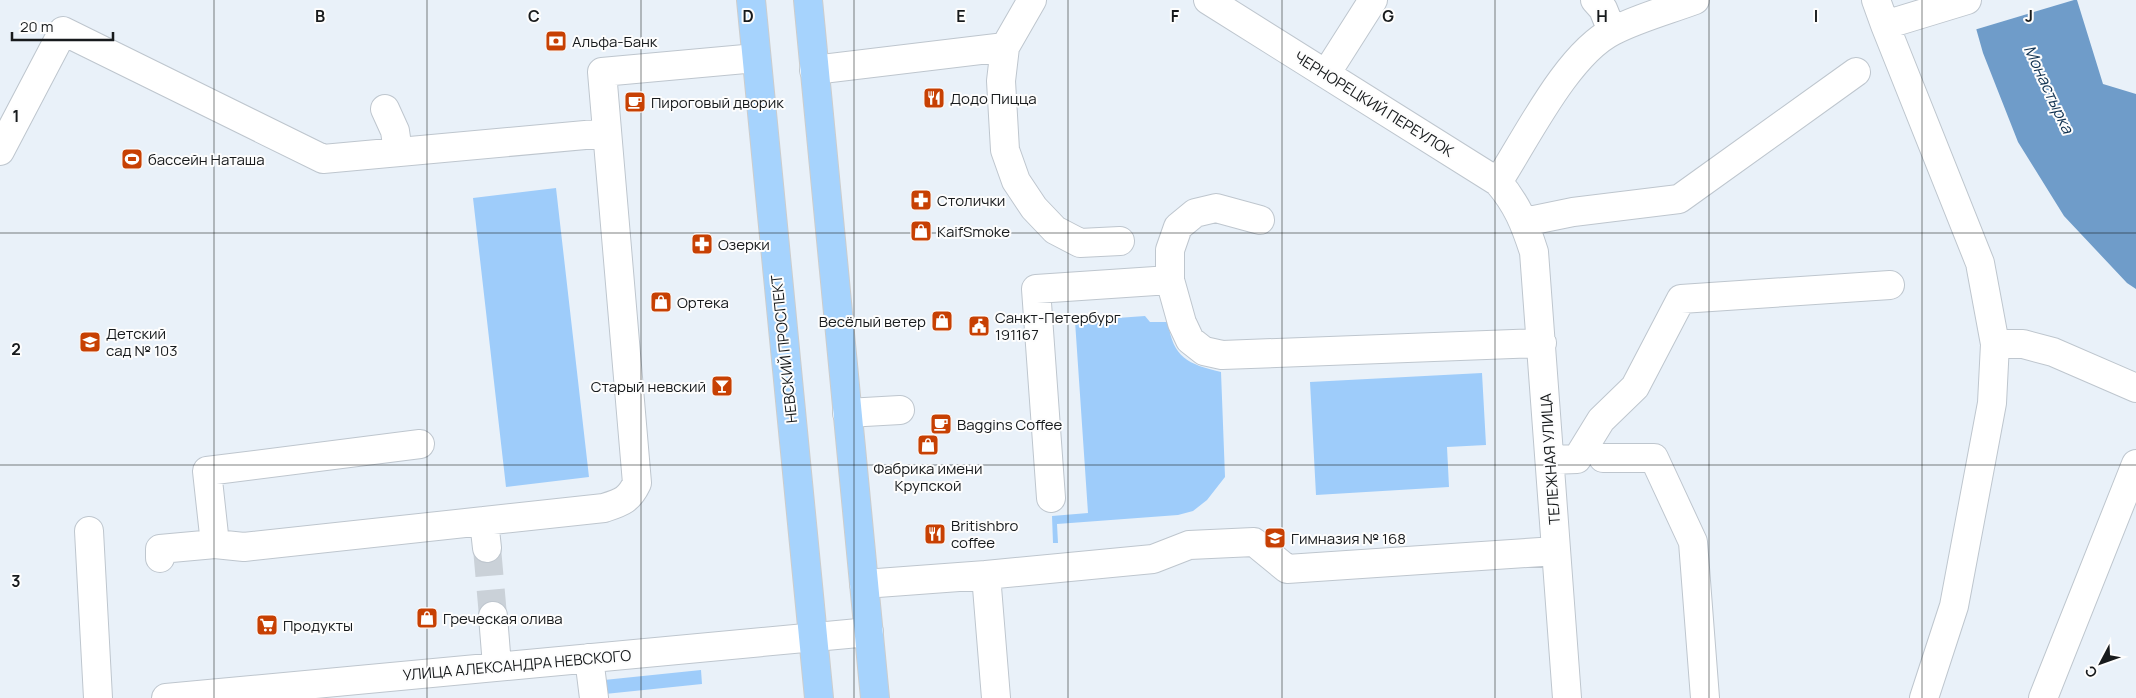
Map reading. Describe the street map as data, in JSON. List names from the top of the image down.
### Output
{
  "streets": {
    "main road": ["НЕВСКИЙ ПРОСПЕКТ"],
    "street": ["ЧЕРНОРЕЦКИЙ ПЕРЕУЛОК", "ТЕЛЕЖНАЯ УЛИЦА", "УЛИЦА АЛЕКСАНДРА НЕВСКОГО"]
  },
  "crossings": [
    ["ЧЕРНОРЕЦКИЙ ПЕРЕУЛОК", "ТЕЛЕЖНАЯ УЛИЦА"],
    ["НЕВСКИЙ ПРОСПЕКТ", "УЛИЦА АЛЕКСАНДРА НЕВСКОГО"]
  ],
  "water": ["Монастырка"],
  "places": {
    "bank": ["Альфа-Банк"],
    "restaurant": ["Додо Пицца", "Britishbro coffee"],
    "cafe": ["Пироговый дворик", "Baggins Coffee"],
    "sports": ["бассейн Наташа"],
    "pharmacy": ["Столички", "Озерки"],
    "shop": [
      "KaifSmoke",
      "Ортека",
      "Весёлый ветер",
      "Фабрика имени Крупской",
      "Греческая олива"
    ],
    "public building": ["Санкт-Петербург 191167"],
    "school or university": ["Детский сад № 103", "Гимназия № 168"],
    "bar": ["Старый невский"],
    "supermarket": ["Продукты"]
  },
  "scale_bar": "20 m",
  "north": "bottom left",
  "grid": {
    "columns": [
      "B",
      "C",
      "D",
      "E",
      "F",
      "G",
      "H",
      "I",
      "J"
    ],
    "rows": ["1", "2", "3"]
  }
}
